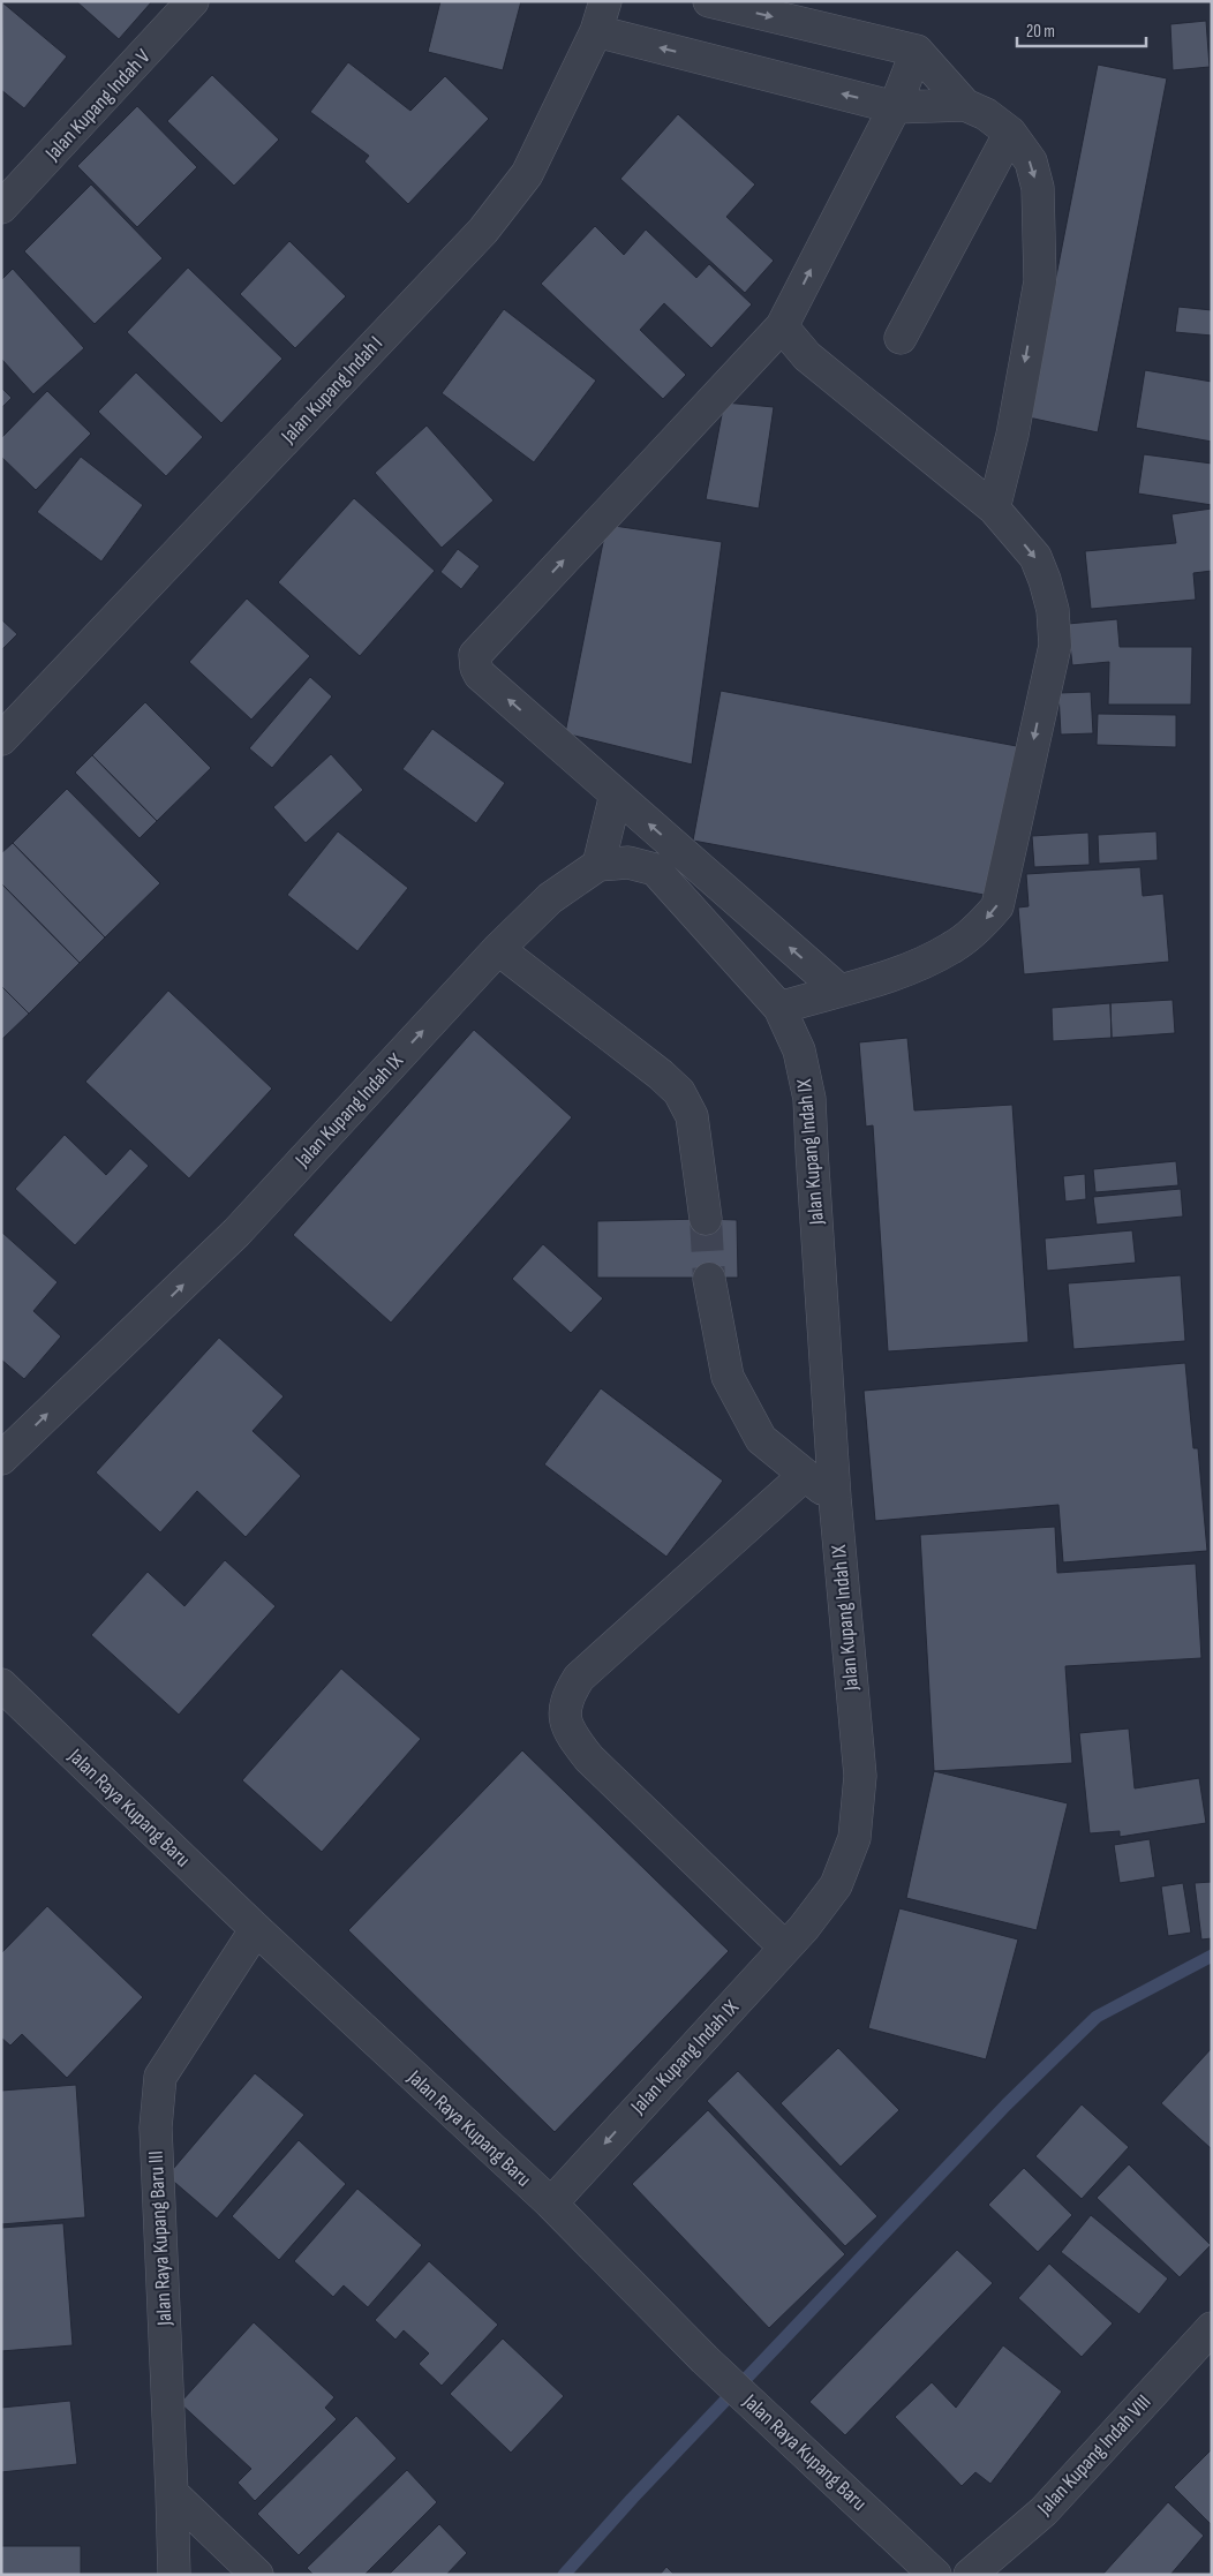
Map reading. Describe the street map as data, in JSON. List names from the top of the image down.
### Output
{
  "streets": {
    "street": [
      "Jalan Kupang Indah V",
      "Jalan Kupang Indah I",
      "Jalan Kupang Indah IX",
      "Jalan Raya Kupang Baru",
      "Jalan Raya Kupang Baru III",
      "Jalan Kupang Indah VIII"
    ]
  },
  "crossings": [
    ["Jalan Kupang Indah IX", "Jalan Raya Kupang Baru"],
    ["Jalan Raya Kupang Baru", "Jalan Raya Kupang Baru III"]
  ],
  "scale_bar": "20 m"
}
